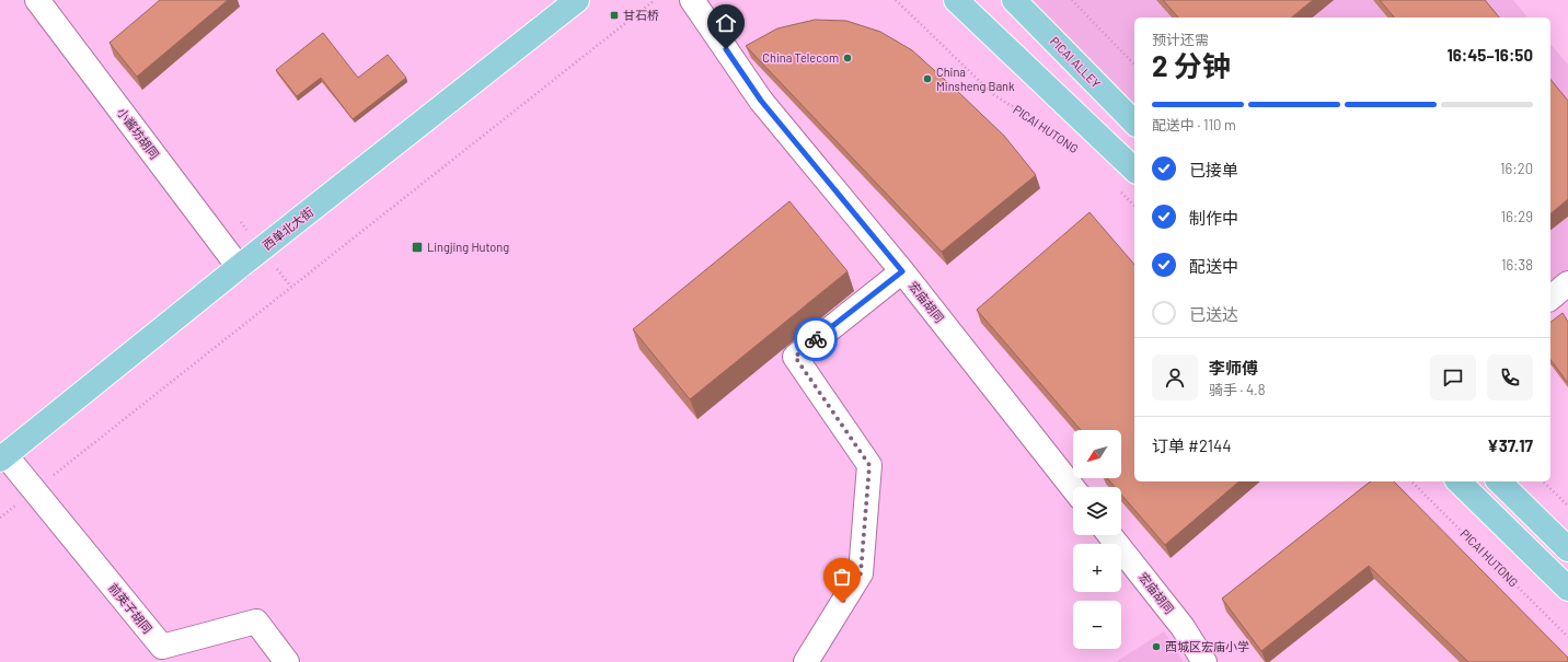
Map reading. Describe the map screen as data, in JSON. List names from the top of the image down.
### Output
{
  "streets": {
    "main road": ["PICAI ALLEY", "西单北大街"],
    "street": ["小酱坊胡同", "宏庙胡同", "前英子胡同"],
    "path": ["PICAI HUTONG"]
  },
  "crossings": [
    ["小酱坊胡同", "西单北大街"],
    ["西单北大街", "前英子胡同"]
  ],
  "places": {
    "transit": ["甘石桥", "Lingjing Hutong"],
    "other": ["China Telecom", "China Minsheng Bank", "西城区宏庙小学"]
  },
  "north": "bottom left",
  "page": {
    "heading": ["2 分钟", "预计还需", "16:45–16:50"],
    "panel": [
      "李师傅",
      "骑手 · 4.8",
      "订单 #2144",
      "¥37.17"
    ],
    "bar": "配送中 · 110 m",
    "list": [
      ["已接单", "16:20"],
      ["制作中", "16:29"],
      ["配送中", "16:38"],
      "已送达"
    ],
    "map_buttons": ["+", "−"]
  }
}
